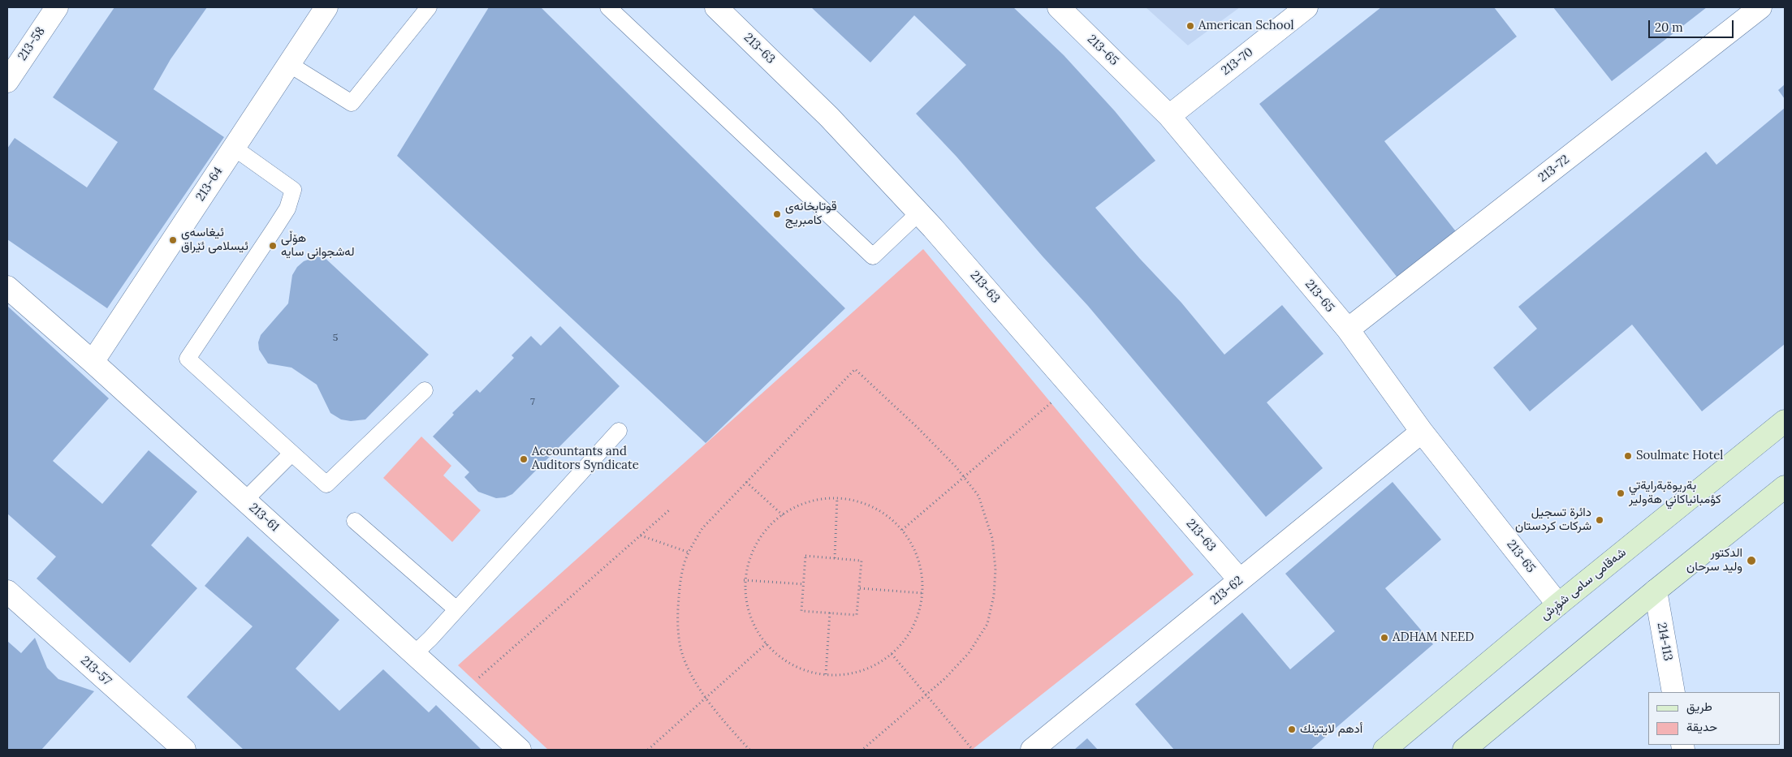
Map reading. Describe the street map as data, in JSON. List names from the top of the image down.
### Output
{
  "streets": {
    "main road": ["شەقامی سامی شۆڕش"],
    "street": [
      "213-58",
      "213-63",
      "213-65",
      "213-70",
      "213-72",
      "213-64",
      "213-61",
      "213-62",
      "214-113",
      "213-57"
    ]
  },
  "crossings": [
    ["213-63", "213-62"],
    ["213-65", "213-70"],
    ["213-65", "213-72"],
    ["213-65", "شەقامی سامی شۆڕش"],
    ["213-65", "213-62"],
    ["213-64", "213-61"]
  ],
  "places": [
    "American School",
    "قوتابخانەی کامبریج",
    "ئیغاسەی ئیسلامی ئێراق",
    "هۆڵی لەشجوانی سایە",
    "Soulmate Hotel",
    "Accountants and Auditors Syndicate",
    "بةريوةبةرايةتي كؤمبانياكاني هةولير",
    "دائرة تسجيل شركات كردستان",
    "الدكتور وليد سرحان",
    "ADHAM NEED",
    "أدهم لايتينك"
  ],
  "house_numbers": ["5", "7"],
  "legend": ["طريق", "حديقة"],
  "scale_bar": "20 m"
}
